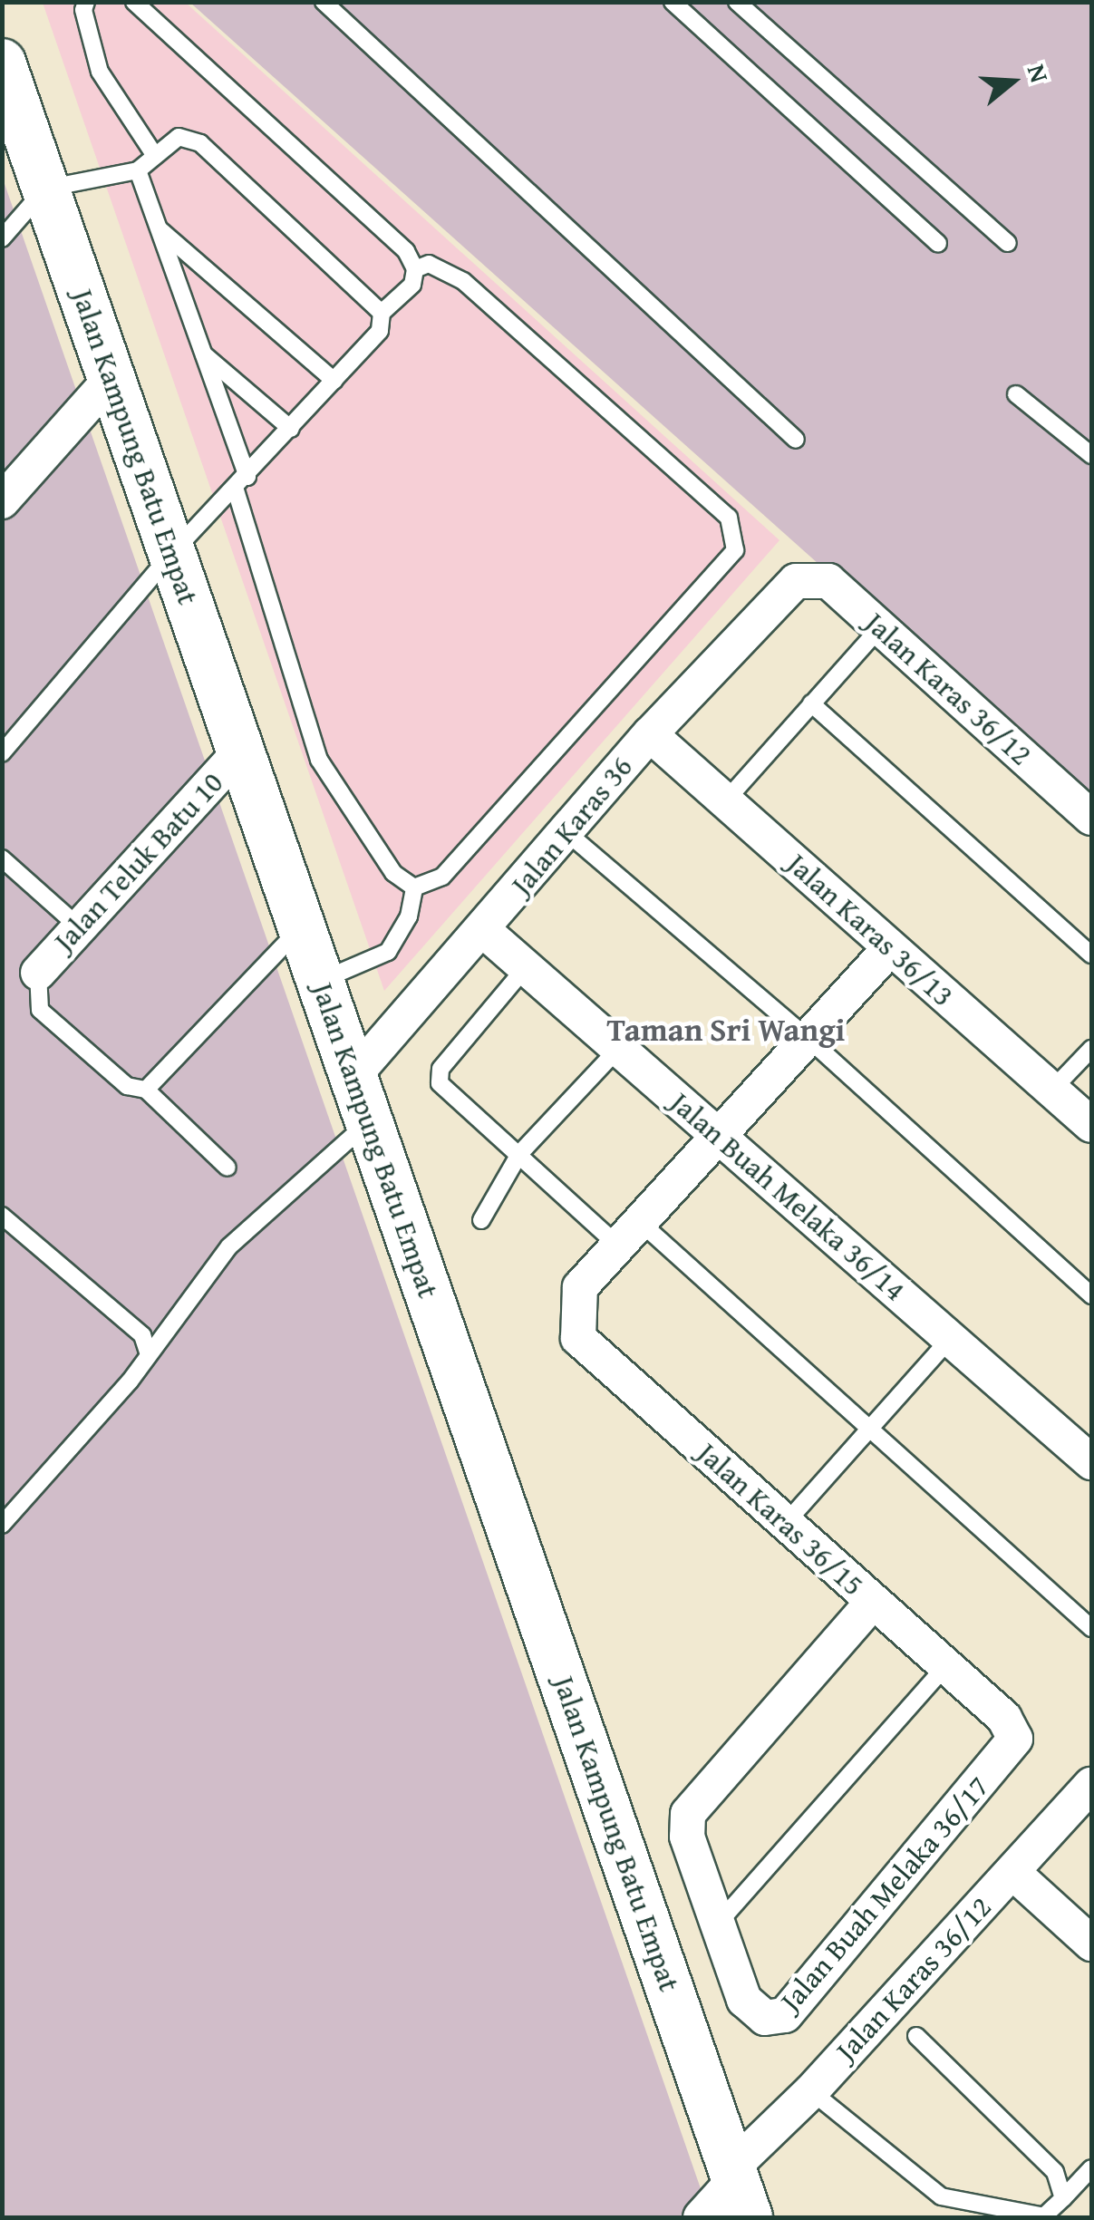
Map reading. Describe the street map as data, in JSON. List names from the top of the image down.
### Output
{
  "streets": {
    "main road": ["Jalan Kampung Batu Empat"],
    "street": [
      "Jalan Karas 36/12",
      "Jalan Karas 36",
      "Jalan Teluk Batu 10",
      "Jalan Karas 36/13",
      "Jalan Buah Melaka 36/14",
      "Jalan Karas 36/15",
      "Jalan Buah Melaka 36/17"
    ]
  },
  "crossings": [
    ["Jalan Kampung Batu Empat", "Jalan Karas 36/12"],
    ["Jalan Kampung Batu Empat", "Jalan Karas 36"],
    ["Jalan Kampung Batu Empat", "Jalan Teluk Batu 10"],
    ["Jalan Karas 36/12", "Jalan Karas 36"],
    ["Jalan Karas 36", "Jalan Karas 36/13"],
    ["Jalan Karas 36", "Jalan Buah Melaka 36/14"],
    ["Jalan Karas 36/15", "Jalan Buah Melaka 36/17"]
  ],
  "districts": ["Taman Sri Wangi"],
  "north": "right"
}
